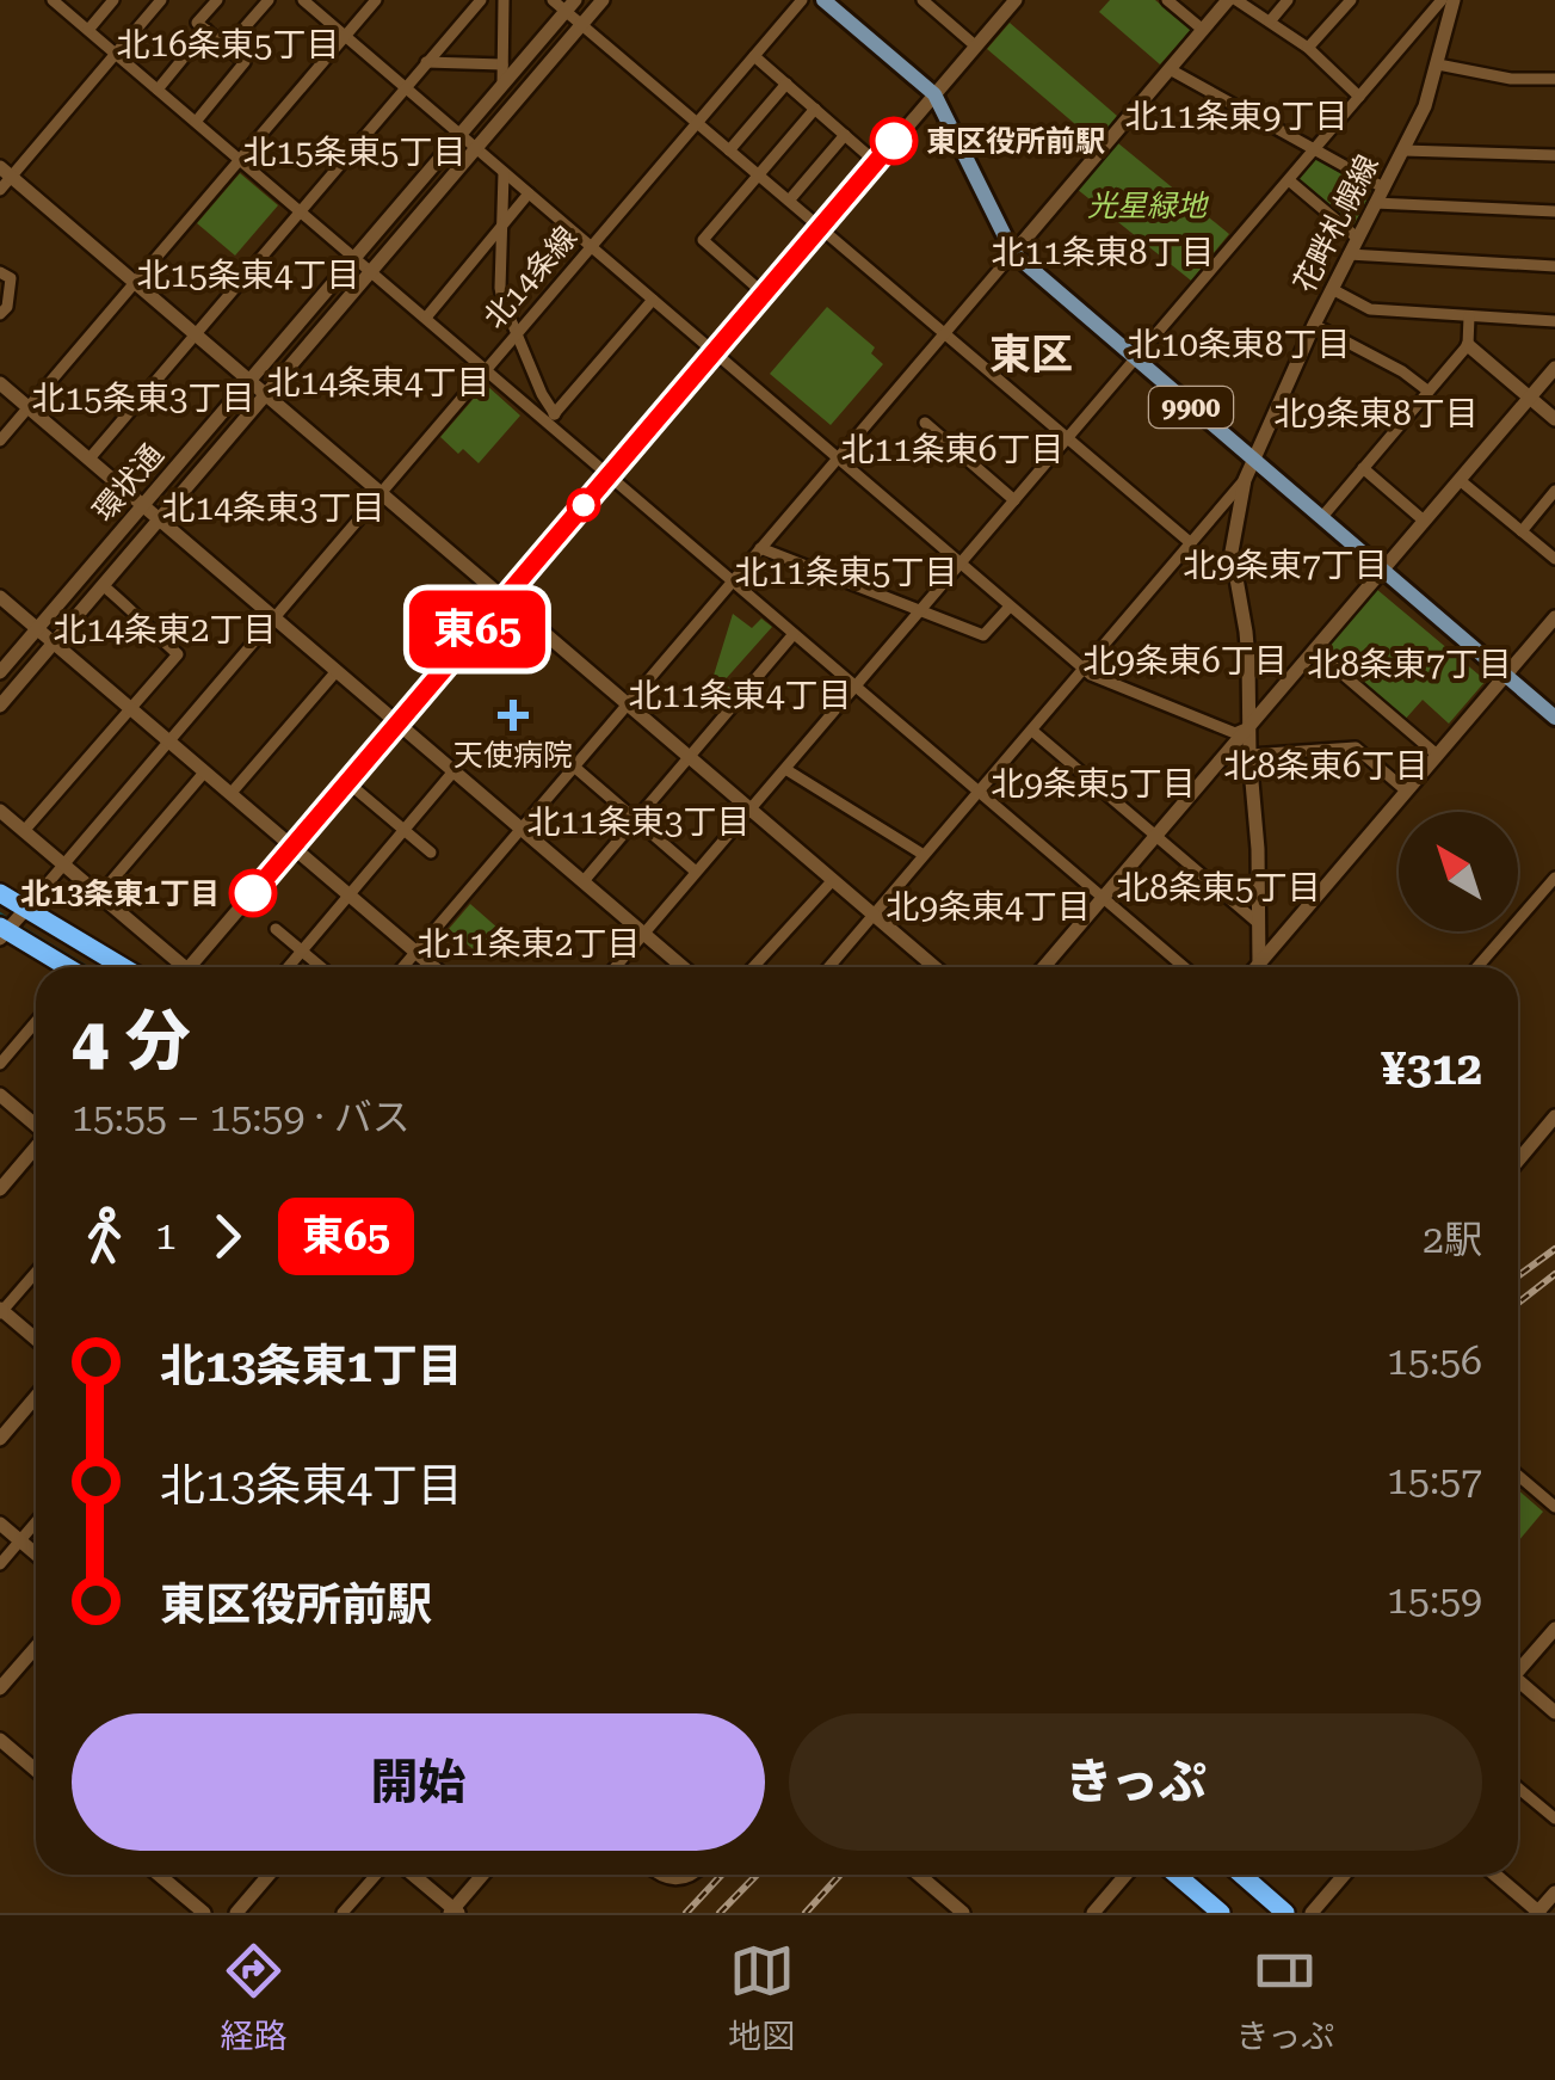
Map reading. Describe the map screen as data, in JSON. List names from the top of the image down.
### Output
{
  "streets": {
    "main road": ["9900"],
    "street": ["花畔札幌線", "北14条線", "環状通"]
  },
  "crossings": [
    ["花畔札幌線", "9900"]
  ],
  "districts": [
    "北16条東5丁目",
    "北11条東9丁目",
    "北15条東5丁目",
    "北11条東8丁目",
    "北15条東4丁目",
    "北10条東8丁目",
    "東区",
    "北14条東4丁目",
    "北15条東3丁目",
    "北9条東8丁目",
    "北11条東6丁目",
    "北14条東3丁目",
    "北9条東7丁目",
    "北11条東5丁目",
    "北14条東2丁目",
    "北9条東6丁目",
    "北8条東7丁目",
    "北11条東4丁目",
    "北8条東6丁目",
    "北9条東5丁目",
    "北11条東3丁目",
    "北8条東5丁目",
    "北9条東4丁目",
    "北11条東2丁目"
  ],
  "parks": ["光星緑地"],
  "places": {
    "other": ["東区役所前駅", "北13条東1丁目"],
    "health": ["天使病院"]
  },
  "lines": ["bus line 東65"],
  "north": "top left",
  "page": {
    "on_map": "東65",
    "heading": ["4 分", "15:55 – 15:59 · バス", "¥312"],
    "legs": ["1", "東65", "2駅"],
    "list": [
      {
        "name": "北13条東1丁目",
        "value": "15:56"
      },
      {
        "name": "北13条東4丁目",
        "value": "15:57"
      },
      {
        "name": "東区役所前駅",
        "value": "15:59"
      }
    ],
    "buttons": ["開始", "きっぷ"],
    "tabs": ["経路", "地図", "きっぷ"]
  }
}
